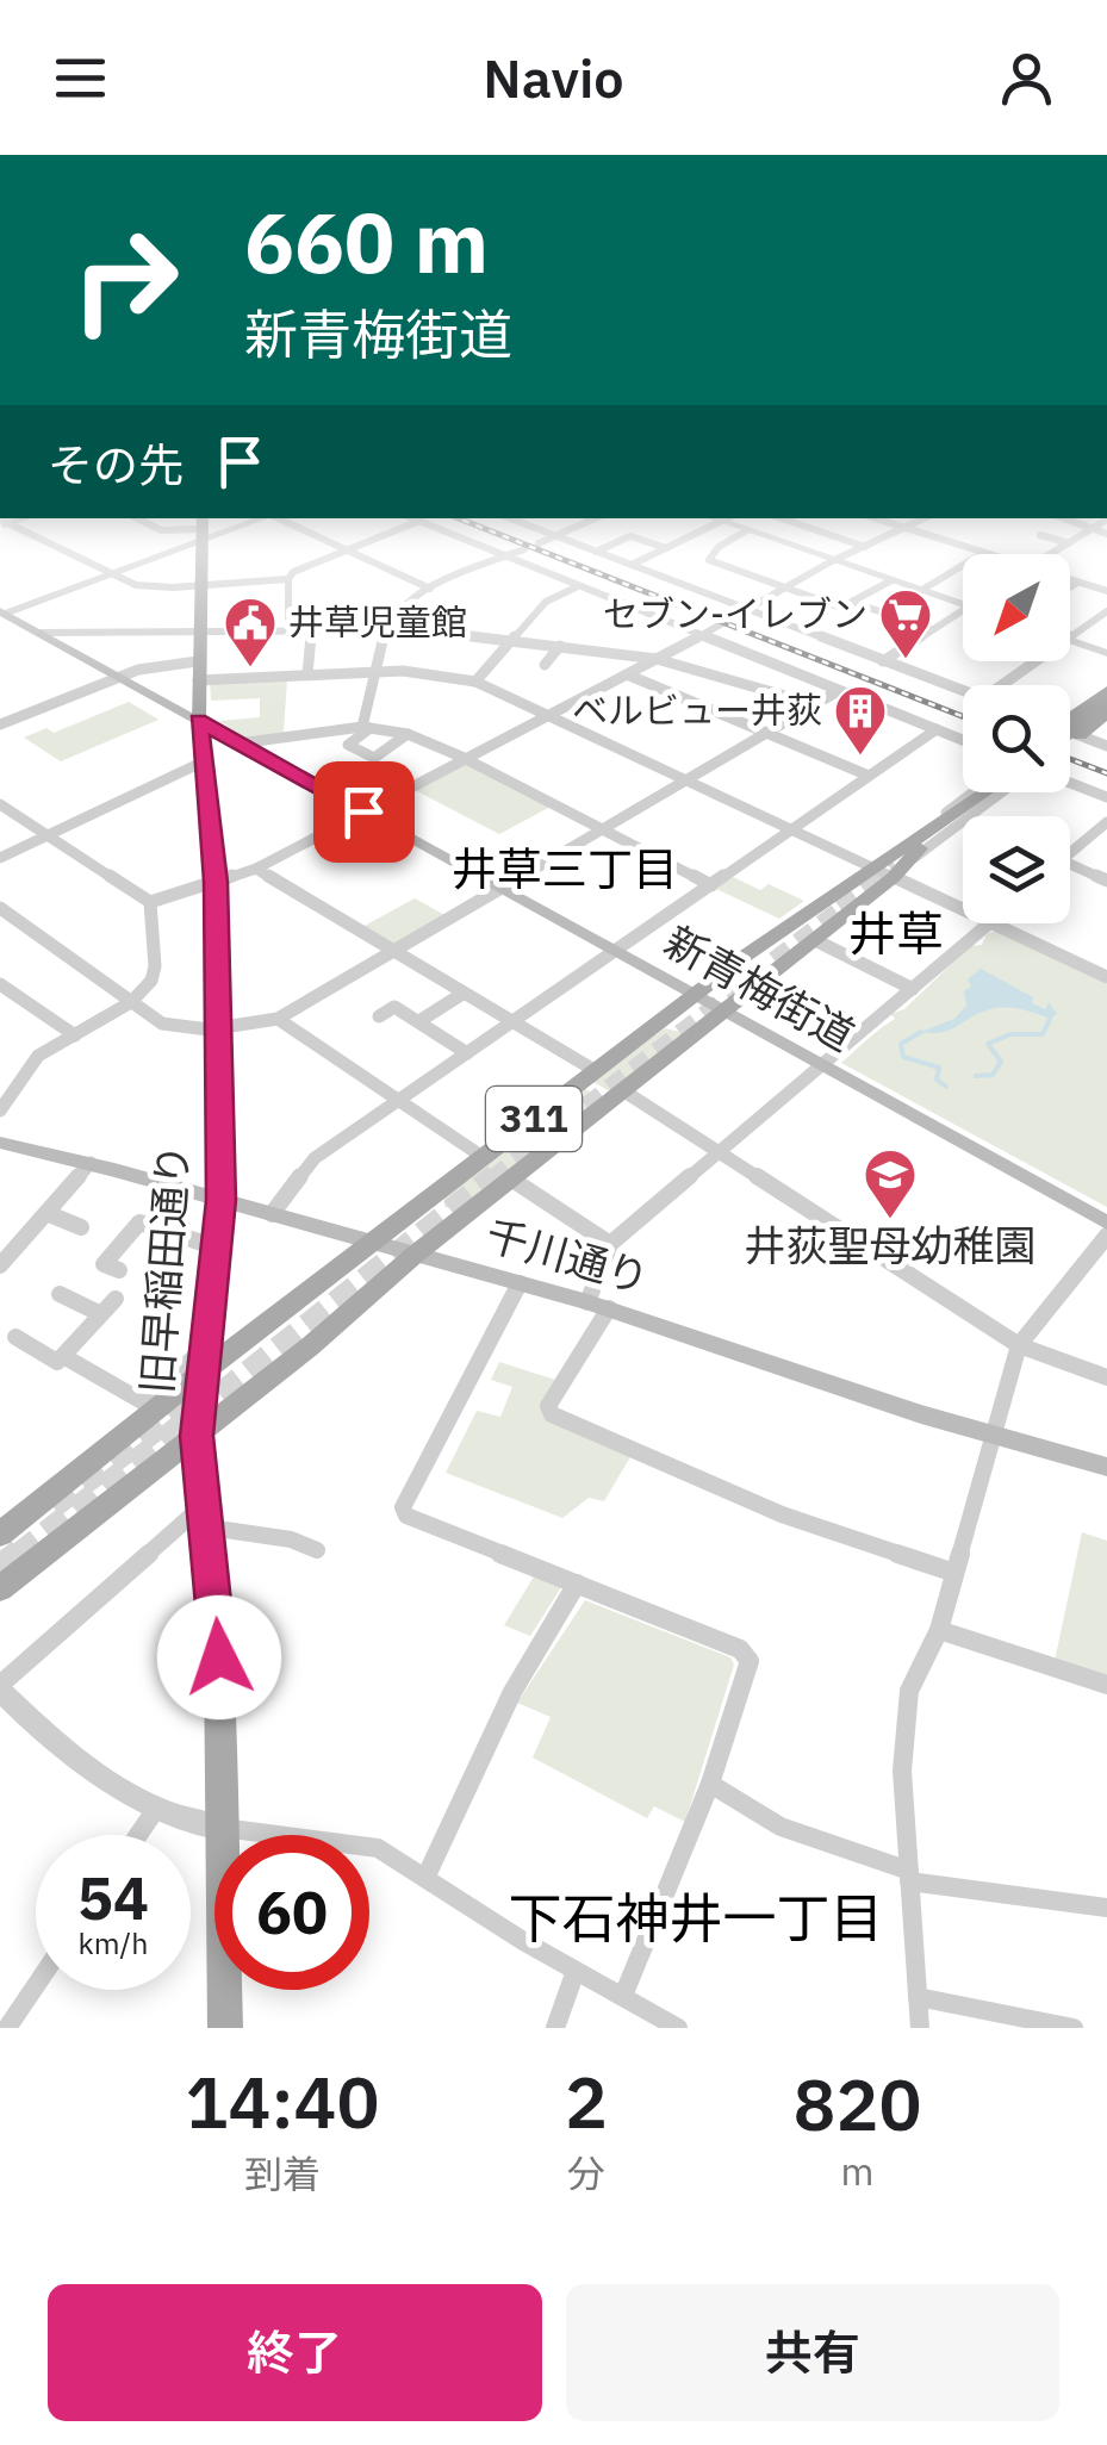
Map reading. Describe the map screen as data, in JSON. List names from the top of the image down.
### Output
{
  "streets": {
    "main road": [
      "新青梅街道",
      "311",
      "千川通り",
      "旧早稲田通り"
    ]
  },
  "crossings": [
    ["新青梅街道", "311"],
    ["新青梅街道", "旧早稲田通り"],
    ["311", "千川通り"],
    ["311", "旧早稲田通り"],
    ["千川通り", "旧早稲田通り"]
  ],
  "districts": ["井草三丁目", "井草", "下石神井一丁目"],
  "places": {
    "supermarket": ["セブン-イレブン"],
    "public building": ["井草児童館"],
    "building": ["ベルビュー井荻"],
    "school or university": ["井荻聖母幼稚園"]
  },
  "north": "bottom left",
  "page": {
    "header": "Navio",
    "turn": ["660 m", "新青梅街道"],
    "then": "その先",
    "speed": "54 km/h",
    "limit": "60",
    "eta": [
      "14:40",
      "到着",
      "2",
      "分",
      "820",
      "m"
    ],
    "buttons": ["終了", "共有"]
  }
}
